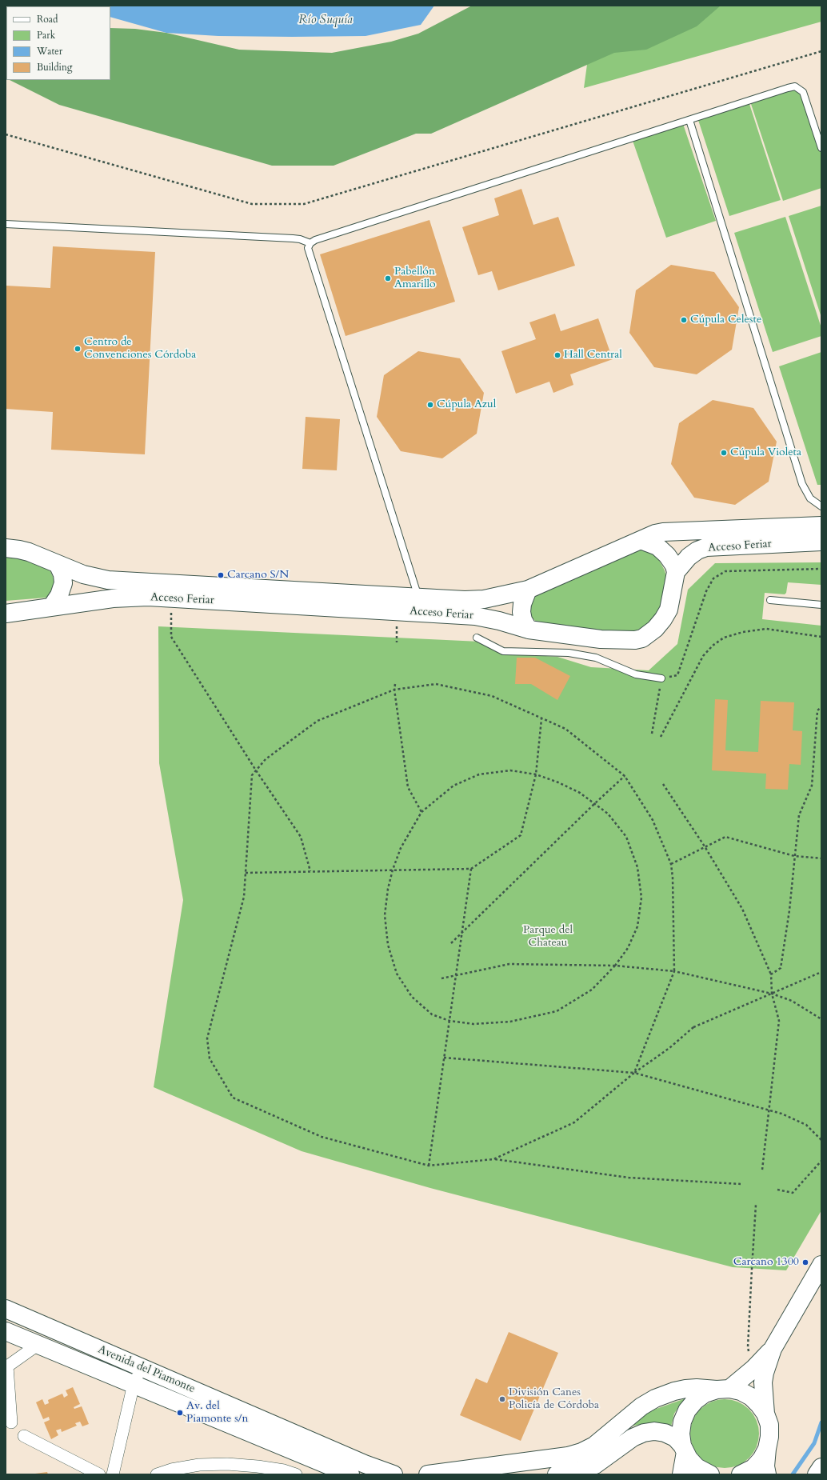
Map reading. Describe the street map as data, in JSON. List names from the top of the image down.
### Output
{
  "streets": {
    "main road": ["Acceso Feriar", "Avenida del Piamonte"]
  },
  "water": ["Río Suquía"],
  "parks": ["Parque del Chateau"],
  "places": [
    "Pabellón Amarillo",
    "Cúpula Celeste",
    "Centro de Convenciones Córdoba",
    "Hall Central",
    "Cúpula Azul",
    "Cúpula Violeta",
    "Carcano S/N",
    "Carcano 1300",
    "División Canes Policía de Córdoba",
    "Av. del Piamonte s/n"
  ],
  "legend": [
    "Road",
    "Park",
    "Water",
    "Building"
  ]
}
